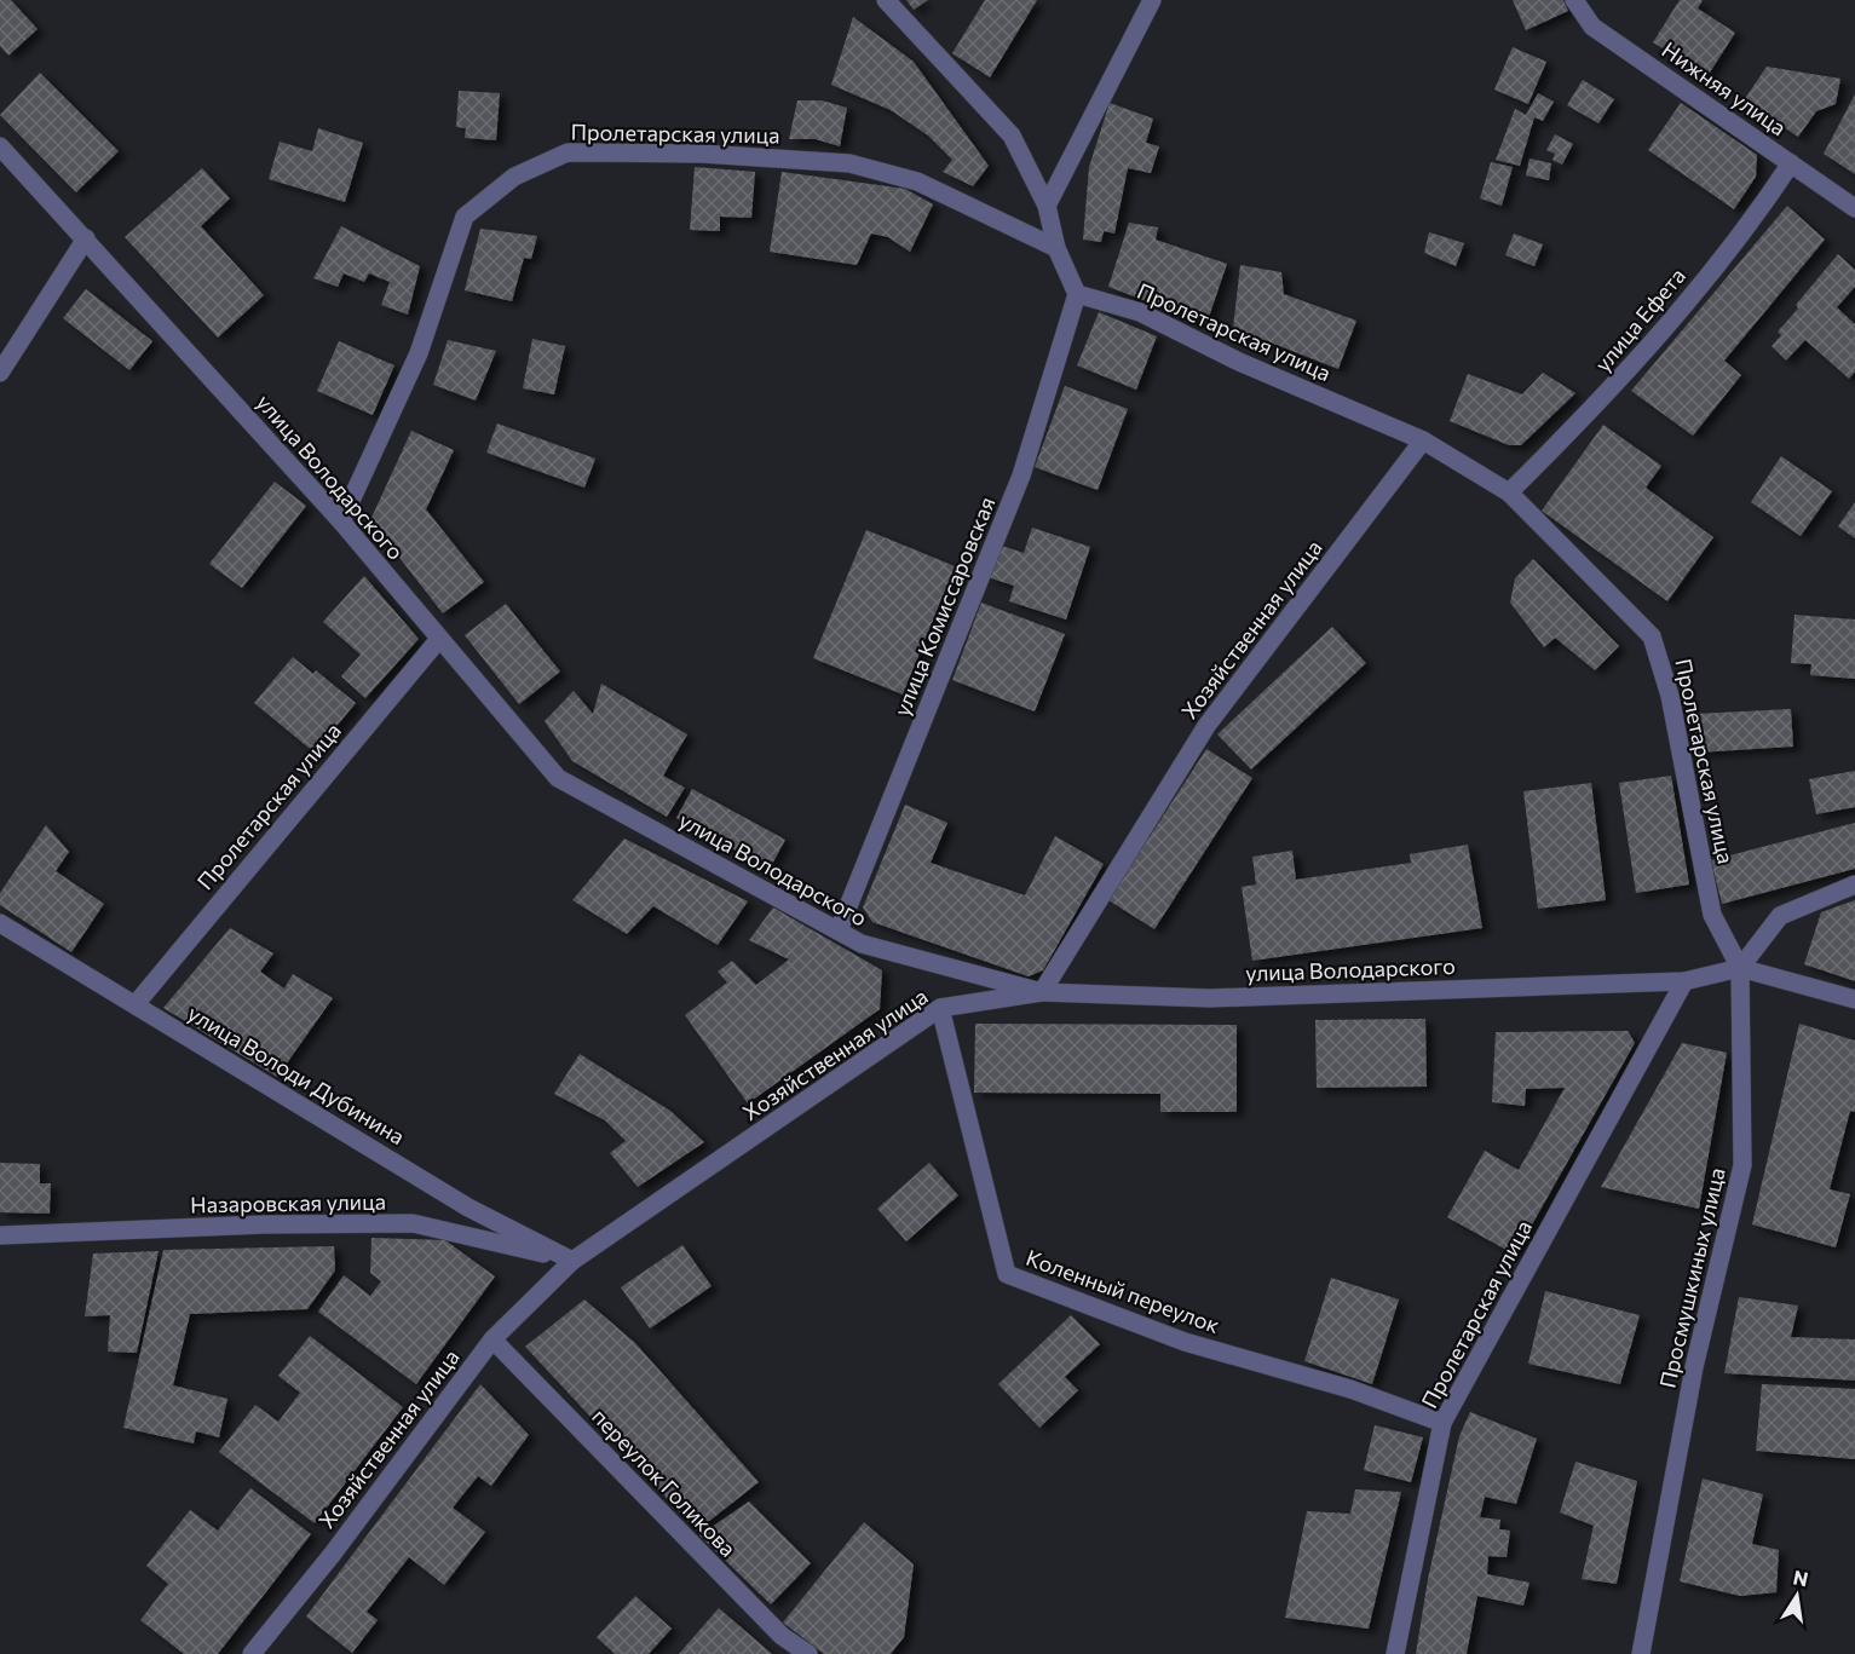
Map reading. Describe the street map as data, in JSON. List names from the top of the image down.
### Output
{
  "streets": {
    "street": [
      "Нижняя улица",
      "Пролетарская улица",
      "улица Ефета",
      "улица Володарского",
      "улица Комиссаровская",
      "Хозяйственная улица",
      "улица Володи Дубинина",
      "Назаровская улица",
      "Просмушкиных улица",
      "Коленный переулок",
      "переулок Голикова"
    ]
  },
  "crossings": [
    ["Нижняя улица", "улица Ефета"],
    ["Пролетарская улица", "улица Ефета"],
    ["Пролетарская улица", "улица Володарского"],
    ["Пролетарская улица", "улица Комиссаровская"],
    ["Пролетарская улица", "Хозяйственная улица"],
    ["Пролетарская улица", "улица Володи Дубинина"],
    ["Пролетарская улица", "Просмушкиных улица"],
    ["Пролетарская улица", "Коленный переулок"],
    ["улица Володарского", "улица Комиссаровская"],
    ["улица Володарского", "Хозяйственная улица"],
    ["улица Володарского", "Просмушкиных улица"],
    ["Хозяйственная улица", "улица Володи Дубинина"],
    ["Хозяйственная улица", "Назаровская улица"],
    ["Хозяйственная улица", "Коленный переулок"],
    ["Хозяйственная улица", "переулок Голикова"],
    ["улица Володи Дубинина", "Назаровская улица"]
  ],
  "north": "top"
}
